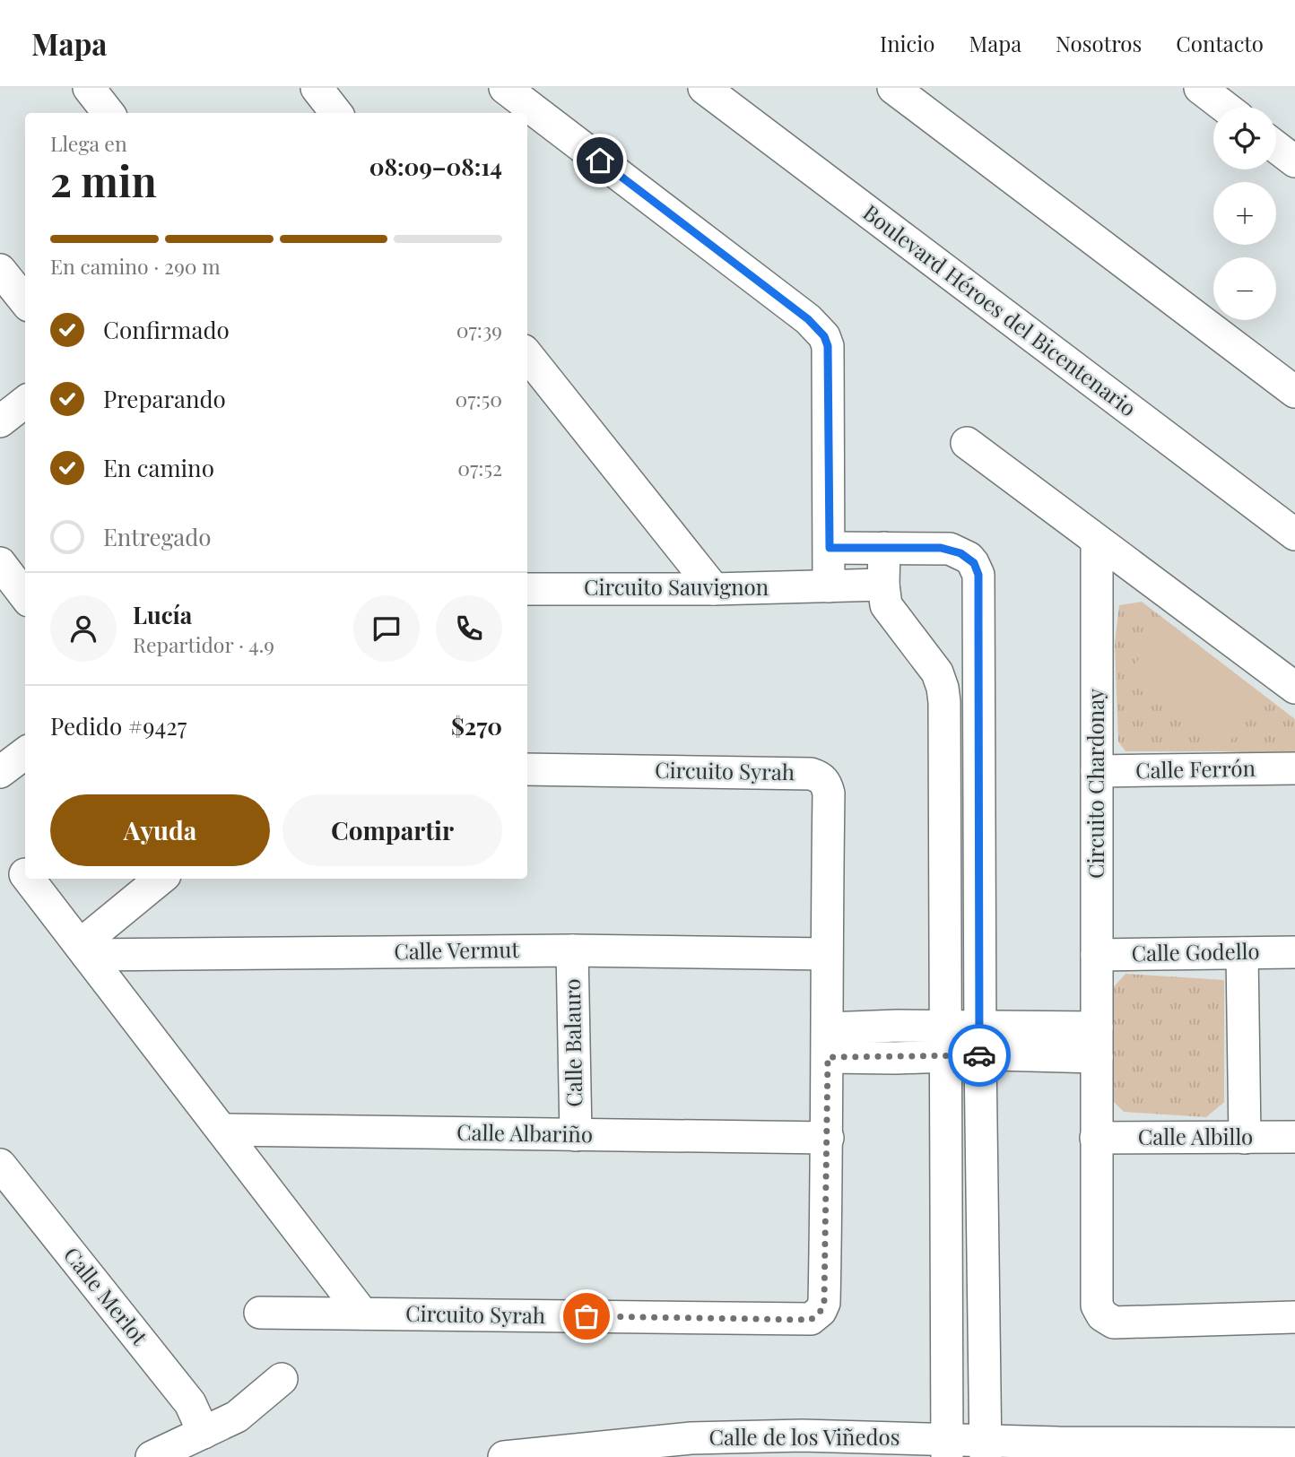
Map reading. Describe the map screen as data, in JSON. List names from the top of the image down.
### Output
{
  "streets": {
    "street": [
      "Boulevard Héroes del Bicentenario",
      "Circuito Sauvignon",
      "Calle Ferrón",
      "Circuito Syrah",
      "Circuito Chardonay",
      "Calle Vermut",
      "Calle Godello",
      "Calle Balauro",
      "Calle Albariño",
      "Calle Albillo",
      "Calle Merlot",
      "Calle de los Viñedos"
    ]
  },
  "crossings": [
    ["Calle Ferrón", "Circuito Chardonay"],
    ["Circuito Syrah", "Calle Vermut"],
    ["Circuito Syrah", "Calle Albariño"],
    ["Circuito Chardonay", "Calle Godello"],
    ["Circuito Chardonay", "Calle Albillo"],
    ["Calle Vermut", "Calle Balauro"],
    ["Calle Balauro", "Calle Albariño"]
  ],
  "page": {
    "header": "Mapa",
    "nav": [
      "Inicio",
      "Mapa",
      "Nosotros",
      "Contacto"
    ],
    "map_buttons": ["+", "−"],
    "heading": ["2 min", "Llega en", "08:09–08:14"],
    "panel": [
      "Lucía",
      "Repartidor · 4.9",
      "Pedido #9427",
      "$270"
    ],
    "bar": "En camino · 290 m",
    "list": [
      ["Confirmado", "07:39"],
      ["Preparando", "07:50"],
      ["En camino", "07:52"],
      "Entregado"
    ],
    "buttons": ["Ayuda", "Compartir"]
  }
}
